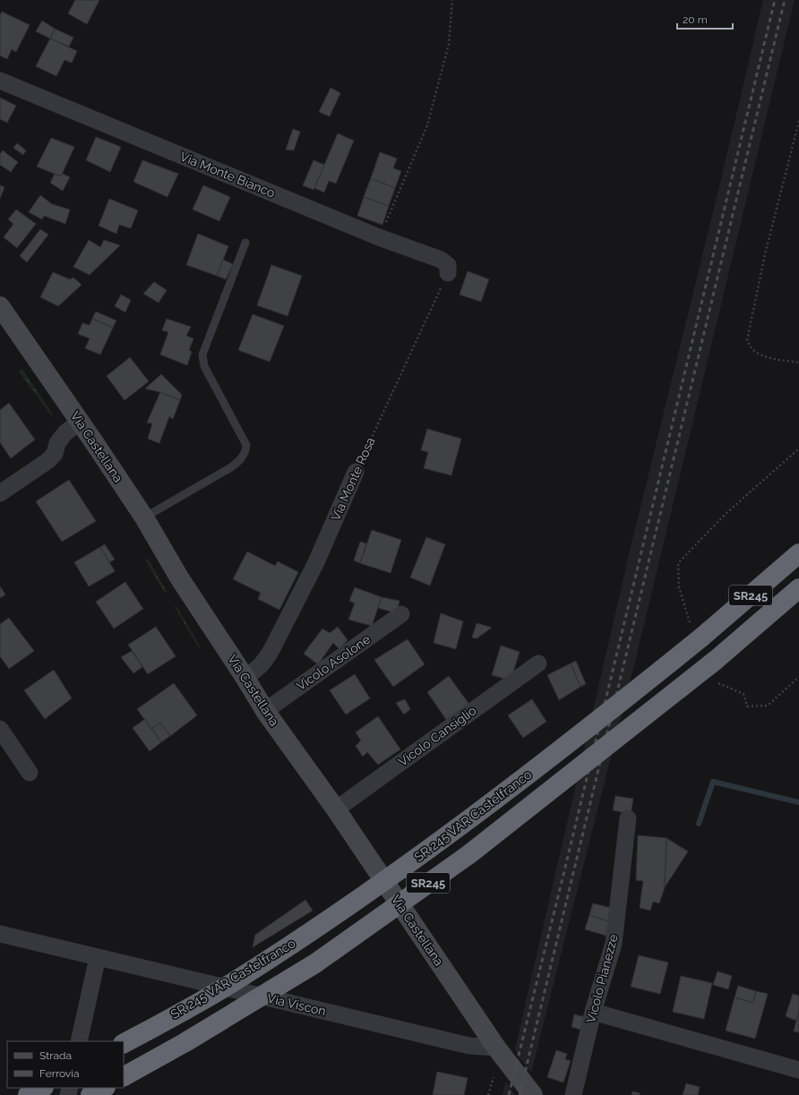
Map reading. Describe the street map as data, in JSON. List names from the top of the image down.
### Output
{
  "streets": {
    "highway": ["SR245", "SR 245 VAR Castelfranco"],
    "street": [
      "Via Monte Bianco",
      "Via Castellana",
      "Via Monte Rosa",
      "Vicolo Asolone",
      "Vicolo Cansiglio",
      "Vicolo Pianezze",
      "Via Viscon"
    ]
  },
  "crossings": [
    ["Via Monte Bianco", "Via Monte Rosa"],
    ["Via Castellana", "Via Monte Rosa"],
    ["Via Castellana", "Vicolo Asolone"],
    ["Via Castellana", "Vicolo Cansiglio"],
    ["Via Castellana", "Via Viscon"]
  ],
  "legend": ["Strada", "Ferrovia"],
  "scale_bar": "20 m"
}
